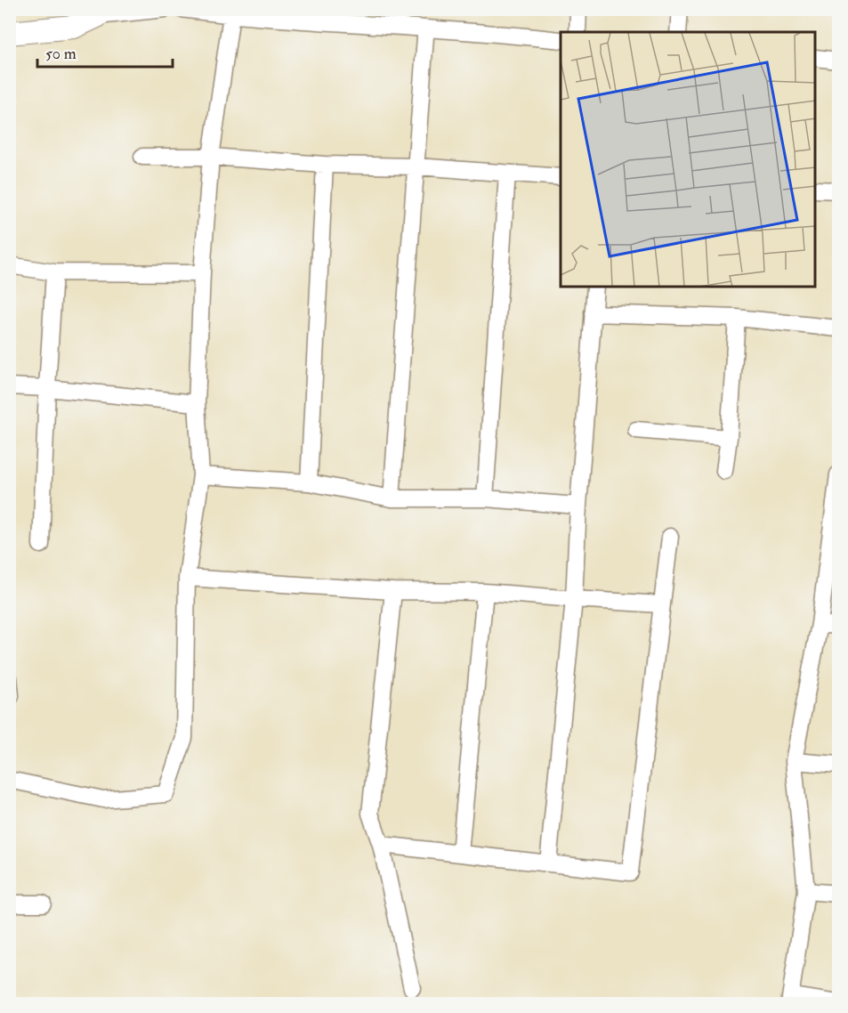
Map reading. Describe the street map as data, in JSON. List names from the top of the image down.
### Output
{
  "scale_bar": "50 m"
}
